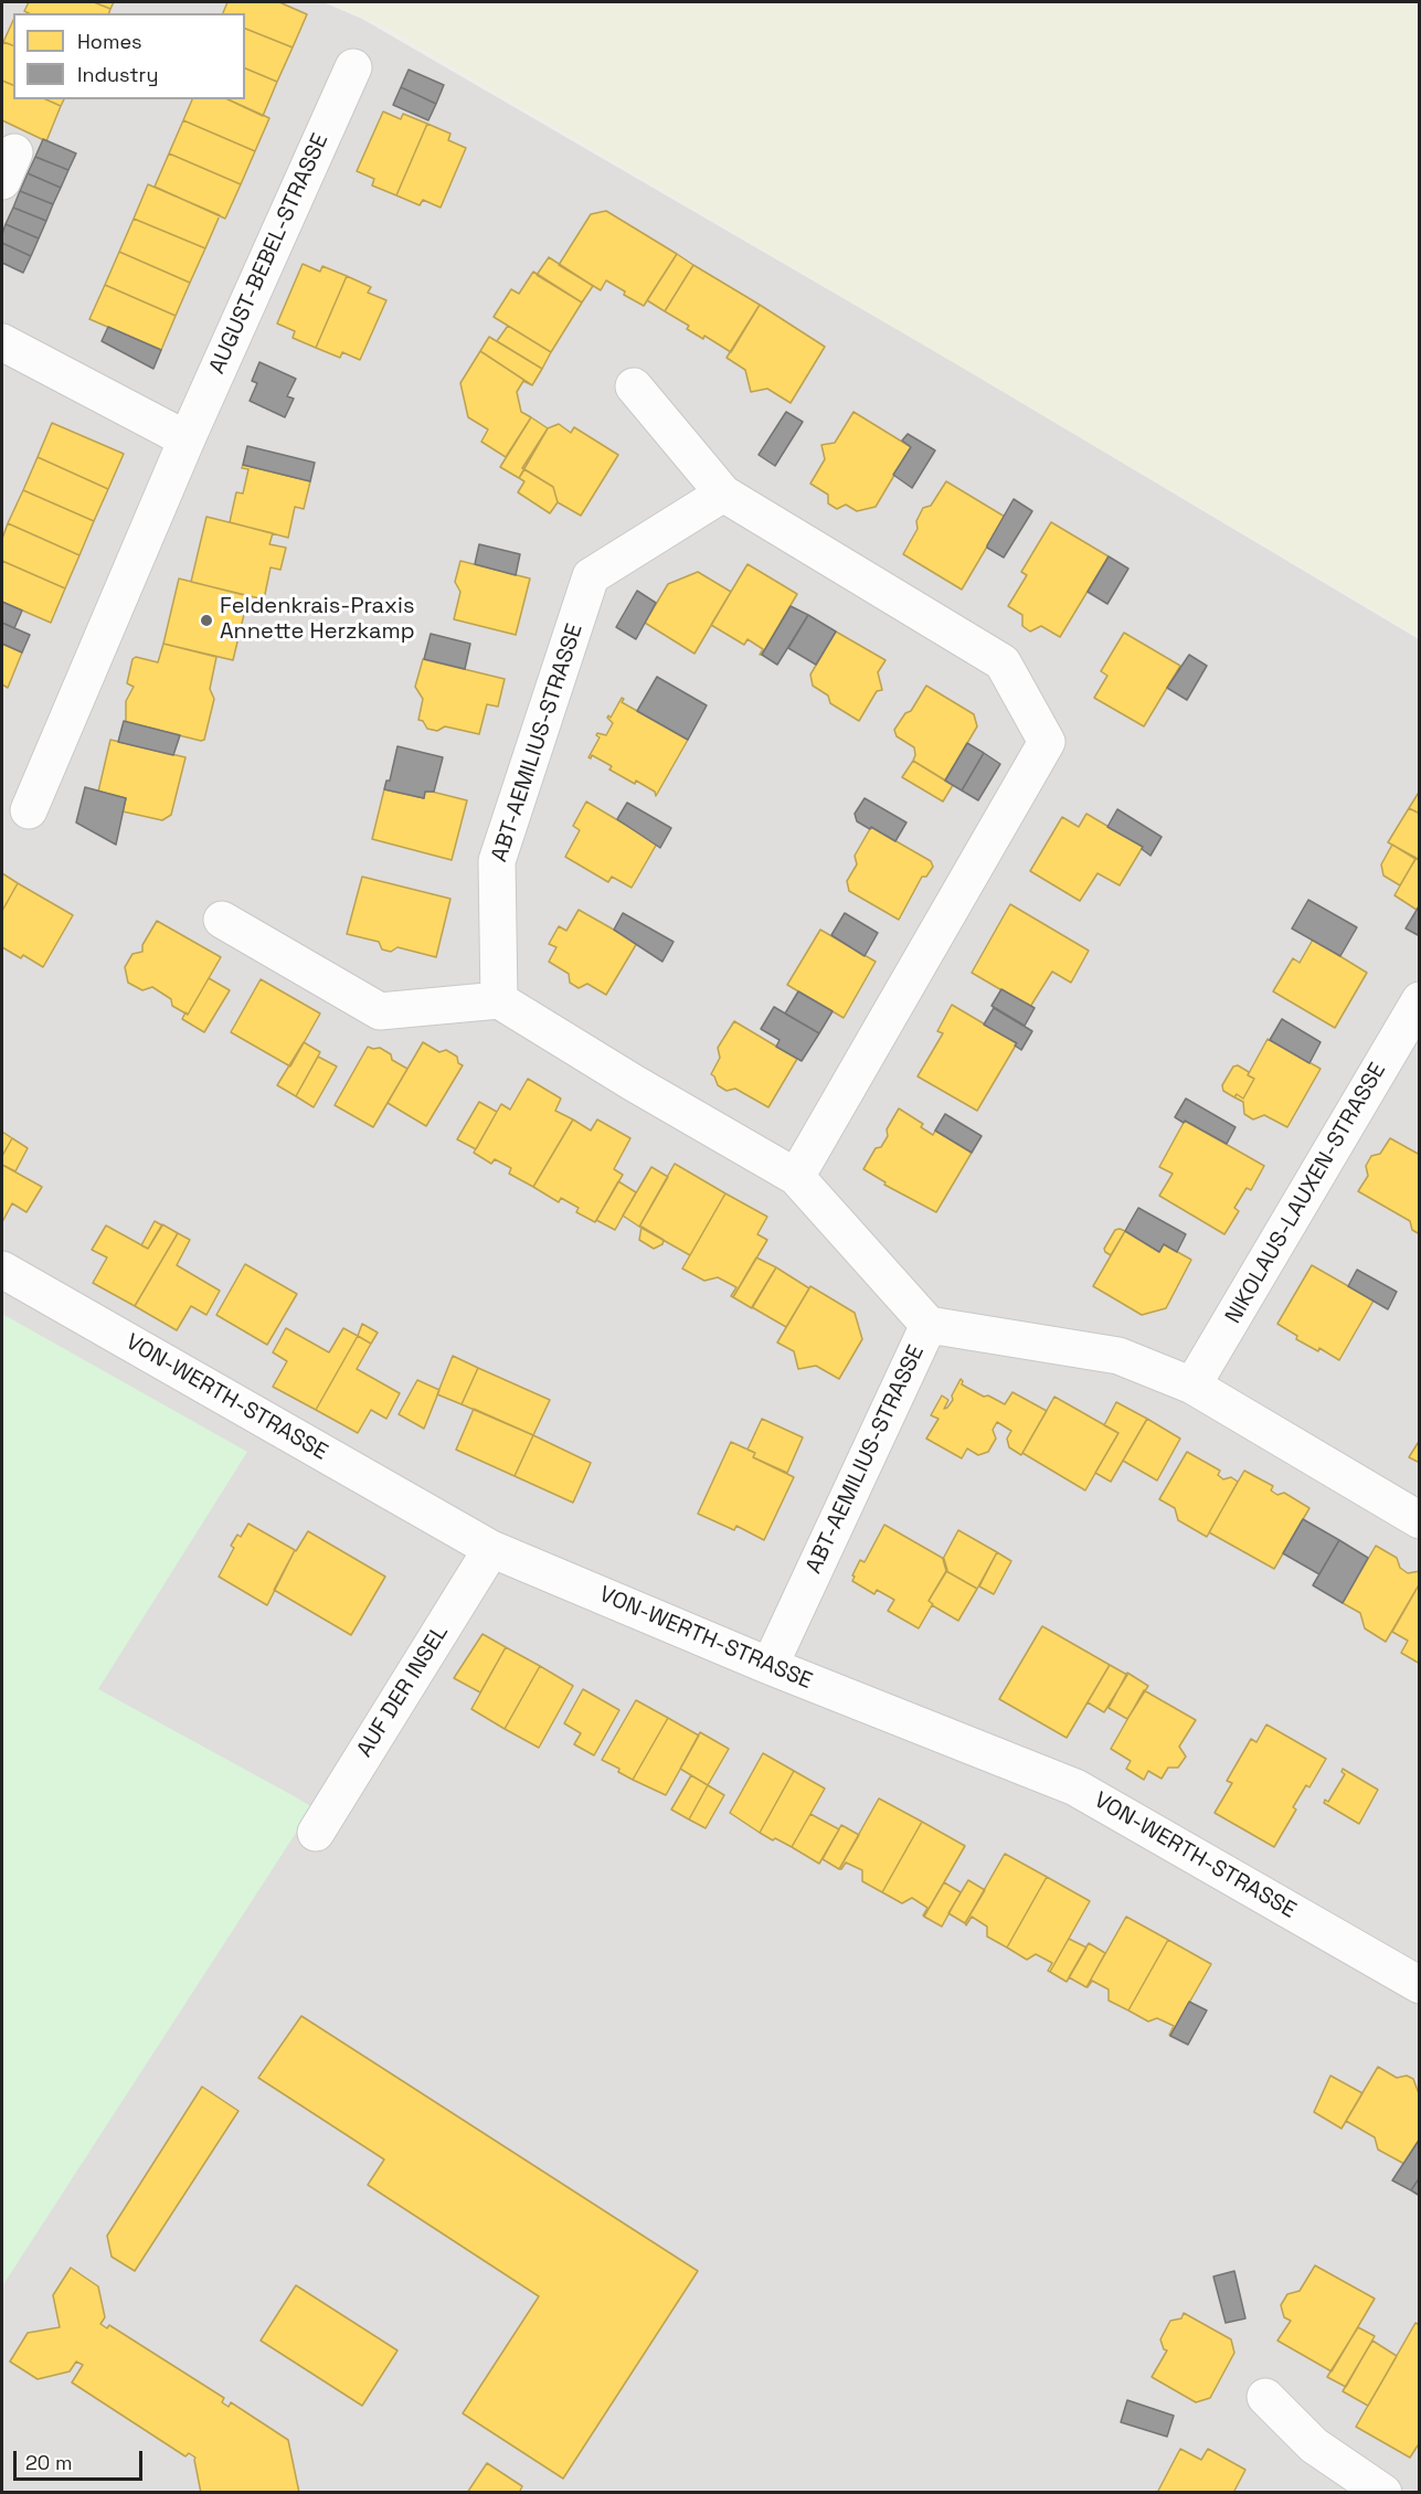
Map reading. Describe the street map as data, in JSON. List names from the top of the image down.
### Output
{
  "streets": {
    "street": [
      "AUGUST-BEBEL-STRASSE",
      "ABT-AEMILIUS-STRASSE",
      "NIKOLAUS-LAUXEN-STRASSE",
      "VON-WERTH-STRASSE",
      "AUF DER INSEL"
    ]
  },
  "crossings": [
    ["ABT-AEMILIUS-STRASSE", "VON-WERTH-STRASSE"],
    ["VON-WERTH-STRASSE", "AUF DER INSEL"]
  ],
  "places": ["Feldenkrais-Praxis Annette Herzkamp"],
  "legend": ["Homes", "Industry"],
  "scale_bar": "20 m"
}
